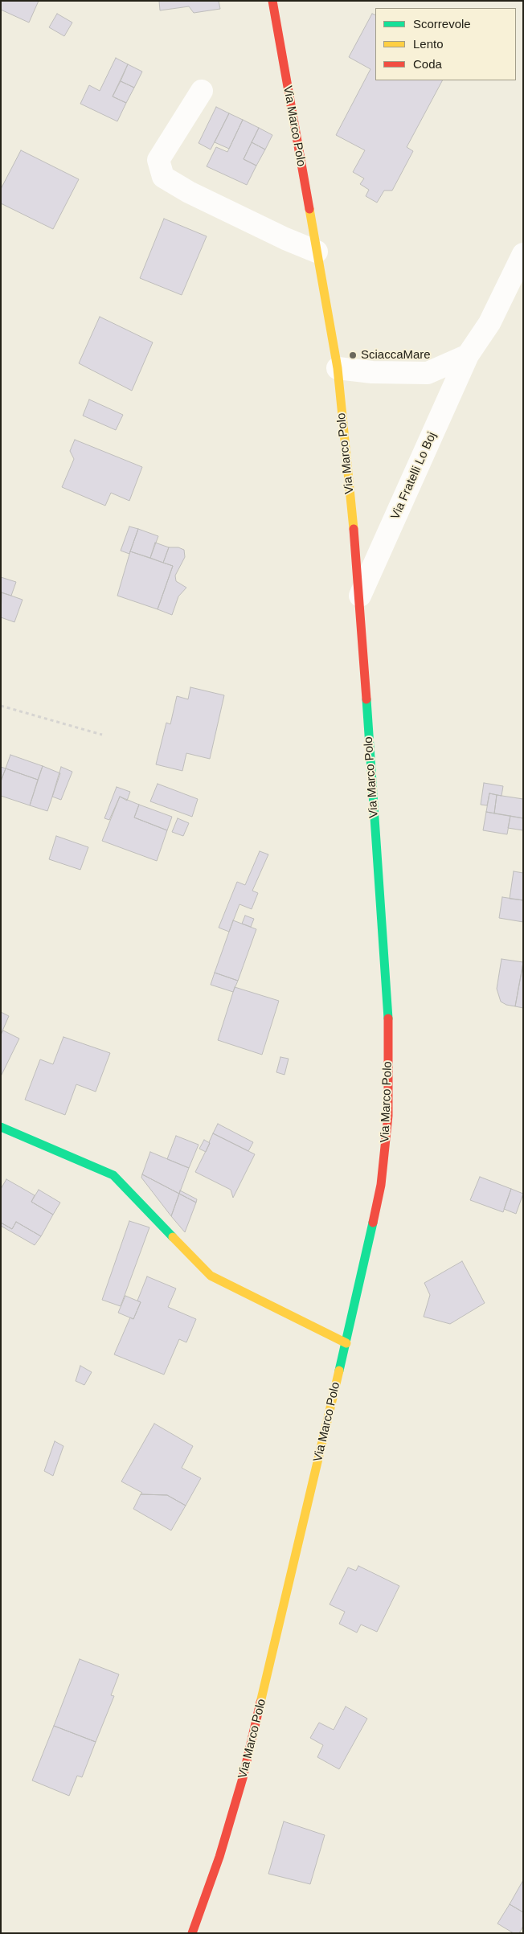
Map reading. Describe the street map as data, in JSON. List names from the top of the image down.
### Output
{
  "streets": {
    "street": ["Via Marco Polo", "Via Fratelli Lo Boj"]
  },
  "crossings": [
    ["Via Marco Polo", "Via Fratelli Lo Boj"]
  ],
  "places": ["SciaccaMare"],
  "legend": ["Scorrevole", "Lento", "Coda"]
}
